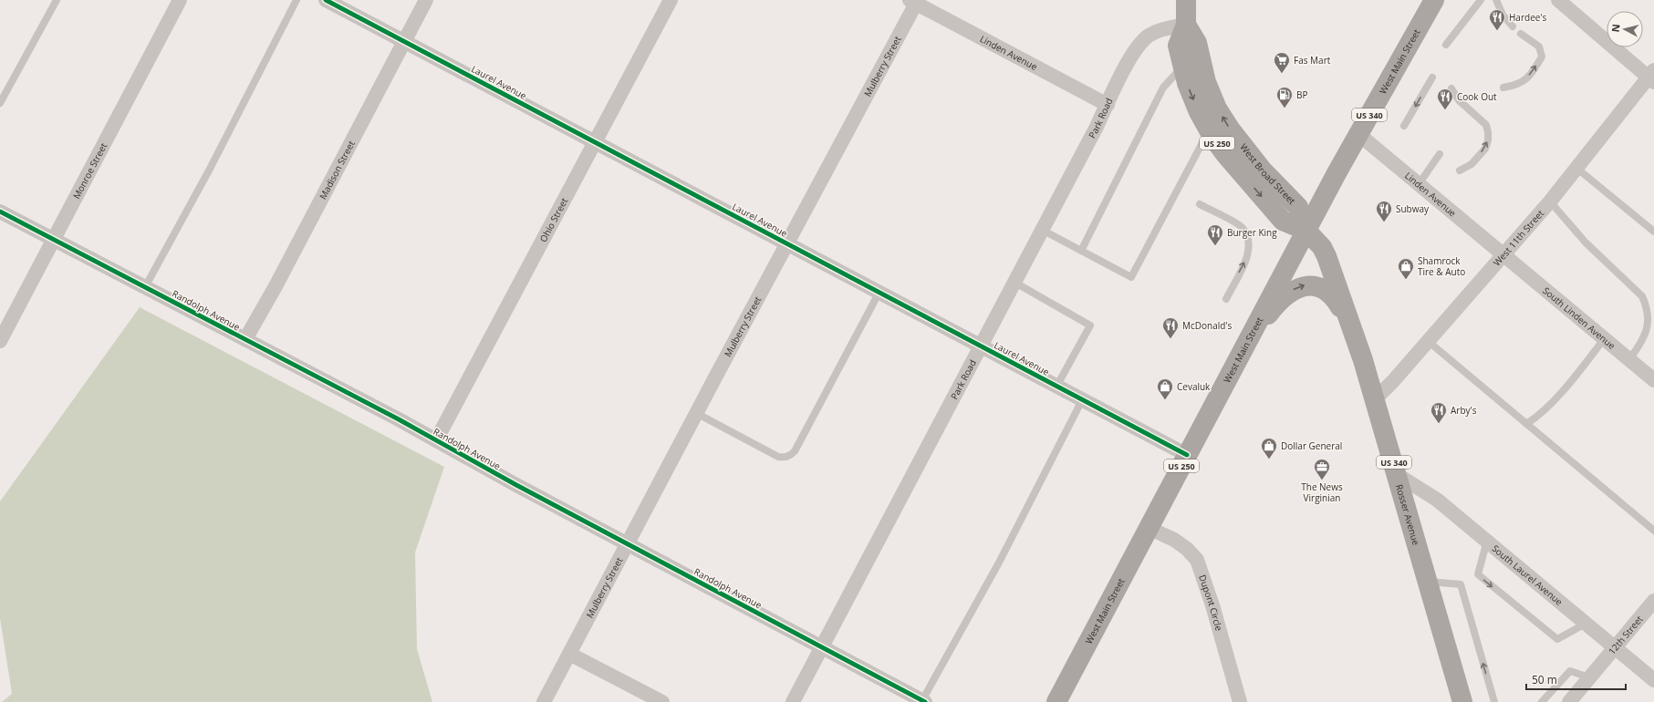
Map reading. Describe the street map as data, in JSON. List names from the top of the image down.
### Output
{
  "streets": {
    "main road": [
      "West Main Street",
      "US 340",
      "US 250",
      "West Broad Street",
      "Rosser Avenue"
    ],
    "street": [
      "Linden Avenue",
      "Mulberry Street",
      "Laurel Avenue",
      "Park Road",
      "Madison Street",
      "Monroe Street",
      "Ohio Street",
      "West 11th Street",
      "Randolph Avenue",
      "South Linden Avenue",
      "South Laurel Avenue",
      "Dupont Circle",
      "12th Street"
    ]
  },
  "crossings": [
    ["Linden Avenue", "West Main Street"],
    ["Linden Avenue", "Mulberry Street"],
    ["Linden Avenue", "Park Road"],
    ["Linden Avenue", "West 11th Street"],
    ["Linden Avenue", "South Linden Avenue"],
    ["West Main Street", "Laurel Avenue"],
    ["West Main Street", "West Broad Street"],
    ["West Main Street", "Rosser Avenue"],
    ["West Main Street", "Dupont Circle"],
    ["Mulberry Street", "Laurel Avenue"],
    ["Mulberry Street", "Randolph Avenue"],
    ["Laurel Avenue", "Park Road"],
    ["Laurel Avenue", "Madison Street"],
    ["Laurel Avenue", "Ohio Street"],
    ["Park Road", "West Broad Street"],
    ["Park Road", "Randolph Avenue"],
    ["Madison Street", "Randolph Avenue"],
    ["Monroe Street", "Randolph Avenue"],
    ["West Broad Street", "Rosser Avenue"],
    ["Ohio Street", "Randolph Avenue"],
    ["West 11th Street", "South Linden Avenue"],
    ["West 11th Street", "Rosser Avenue"],
    ["Rosser Avenue", "South Laurel Avenue"],
    ["South Laurel Avenue", "12th Street"]
  ],
  "places": {
    "restaurant": [
      "Hardee's",
      "Cook Out",
      "Subway",
      "Burger King",
      "McDonald's",
      "Arby's"
    ],
    "supermarket": ["Fas Mart"],
    "fuel station": ["BP"],
    "shop": ["Shamrock Tire & Auto", "Cevaluk", "Dollar General"],
    "office": ["The News Virginian"]
  },
  "scale_bar": "50 m",
  "north": "left"
}
